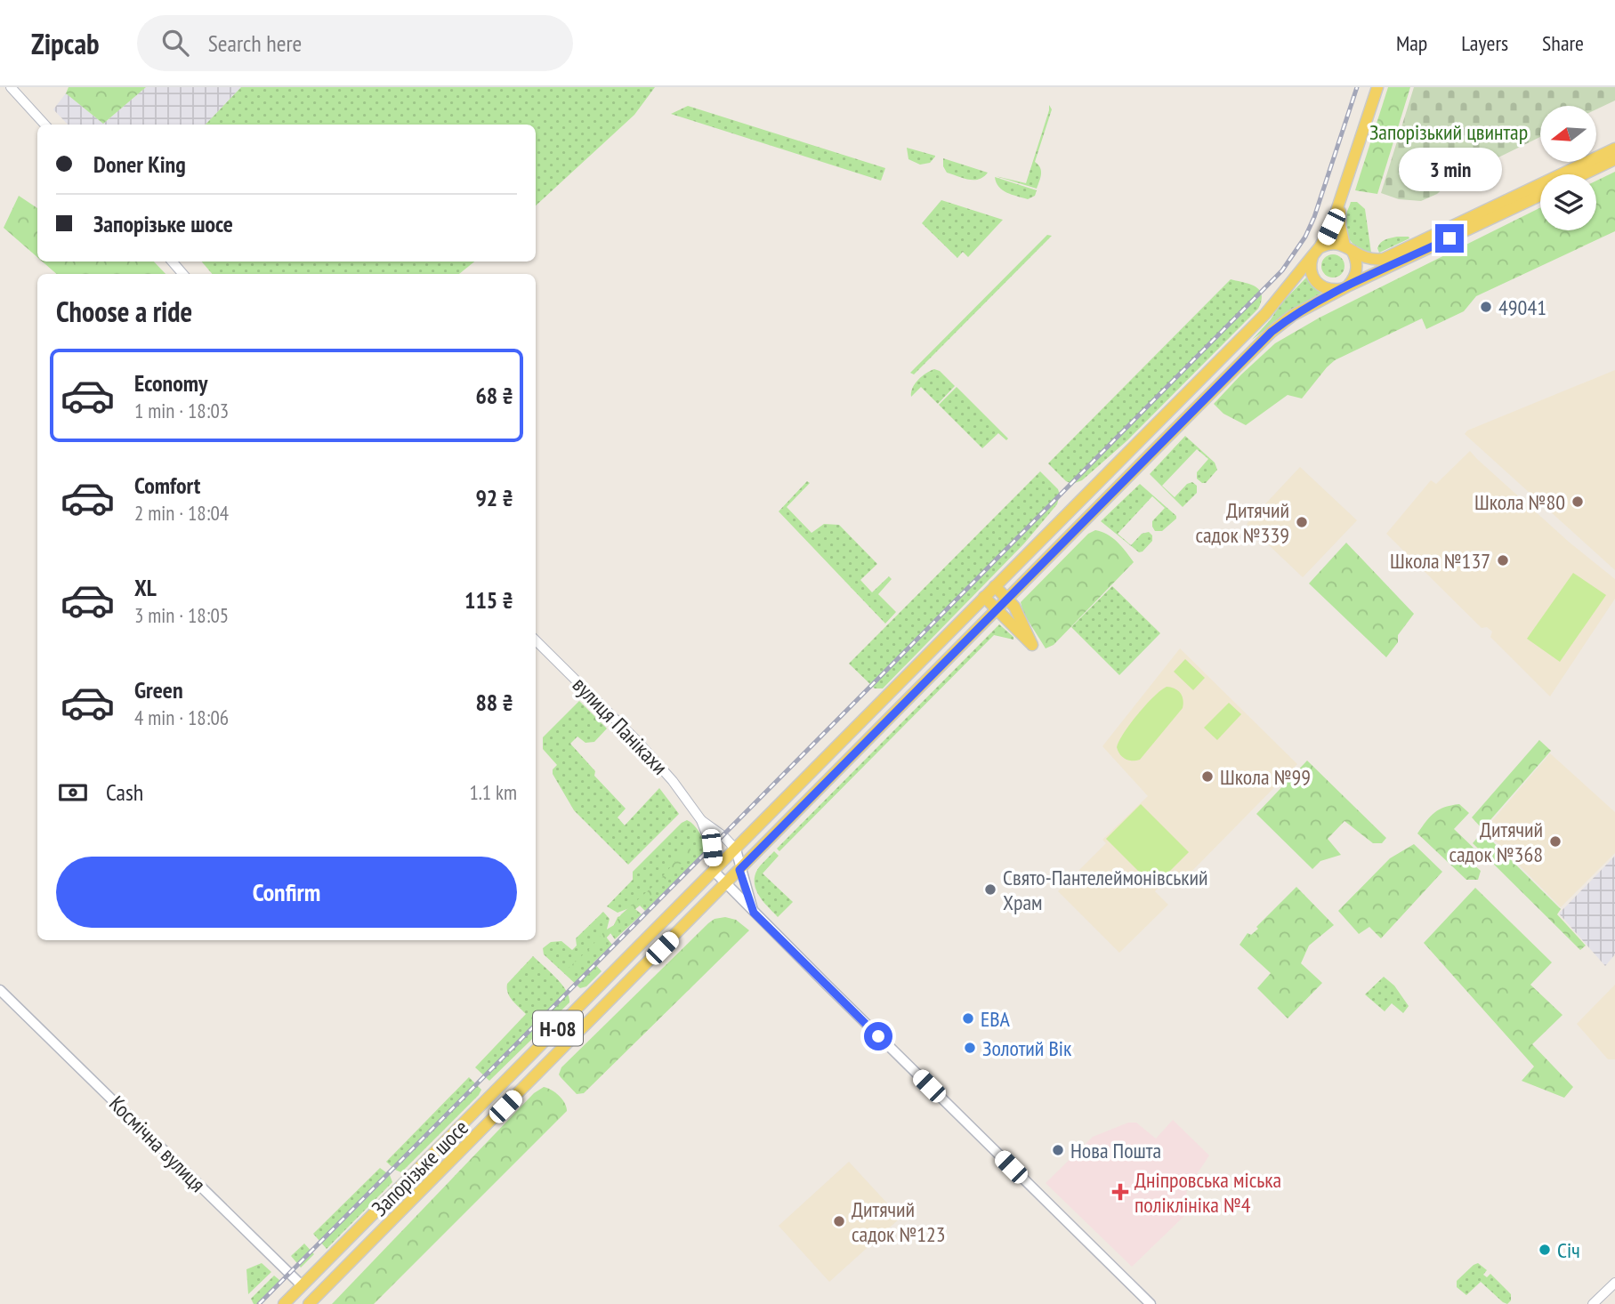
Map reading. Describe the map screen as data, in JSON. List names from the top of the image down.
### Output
{
  "streets": {
    "main road": ["Н-08", "Космічна вулиця", "Запорізьке шосе"],
    "street": ["вулиця Панікахи"]
  },
  "crossings": [
    ["вулиця Панікахи", "Запорізьке шосе"],
    ["Космічна вулиця", "Запорізьке шосе"]
  ],
  "parks": ["Запорізький цвинтар"],
  "places": {
    "other": [
      "49041",
      "Школа №80",
      "Дитячий садок №339",
      "Школа №137",
      "Школа №99",
      "Дитячий садок №368",
      "Свято-Пантелеймонівський Храм",
      "ЕВА",
      "Золотий Вік",
      "Нова Пошта",
      "Дитячий садок №123",
      "Січ"
    ],
    "health": ["Дніпровська міська поліклініка №4"]
  },
  "north": "left",
  "page": {
    "header": "Zipcab",
    "search": "Search here",
    "nav": ["Map", "Layers", "Share"],
    "banner": ["Doner King", "Запорізьке шосе"],
    "bubble": "3 min",
    "heading": "Choose a ride",
    "list": [
      {
        "name": "Economy",
        "note": "1 min · 18:03",
        "value": "68 ₴"
      },
      {
        "name": "Comfort",
        "note": "2 min · 18:04",
        "value": "92 ₴"
      },
      {
        "name": "XL",
        "note": "3 min · 18:05",
        "value": "115 ₴"
      },
      {
        "name": "Green",
        "note": "4 min · 18:06",
        "value": "88 ₴"
      }
    ],
    "pay": ["Cash", "1.1 km"],
    "buttons": "Confirm"
  }
}
